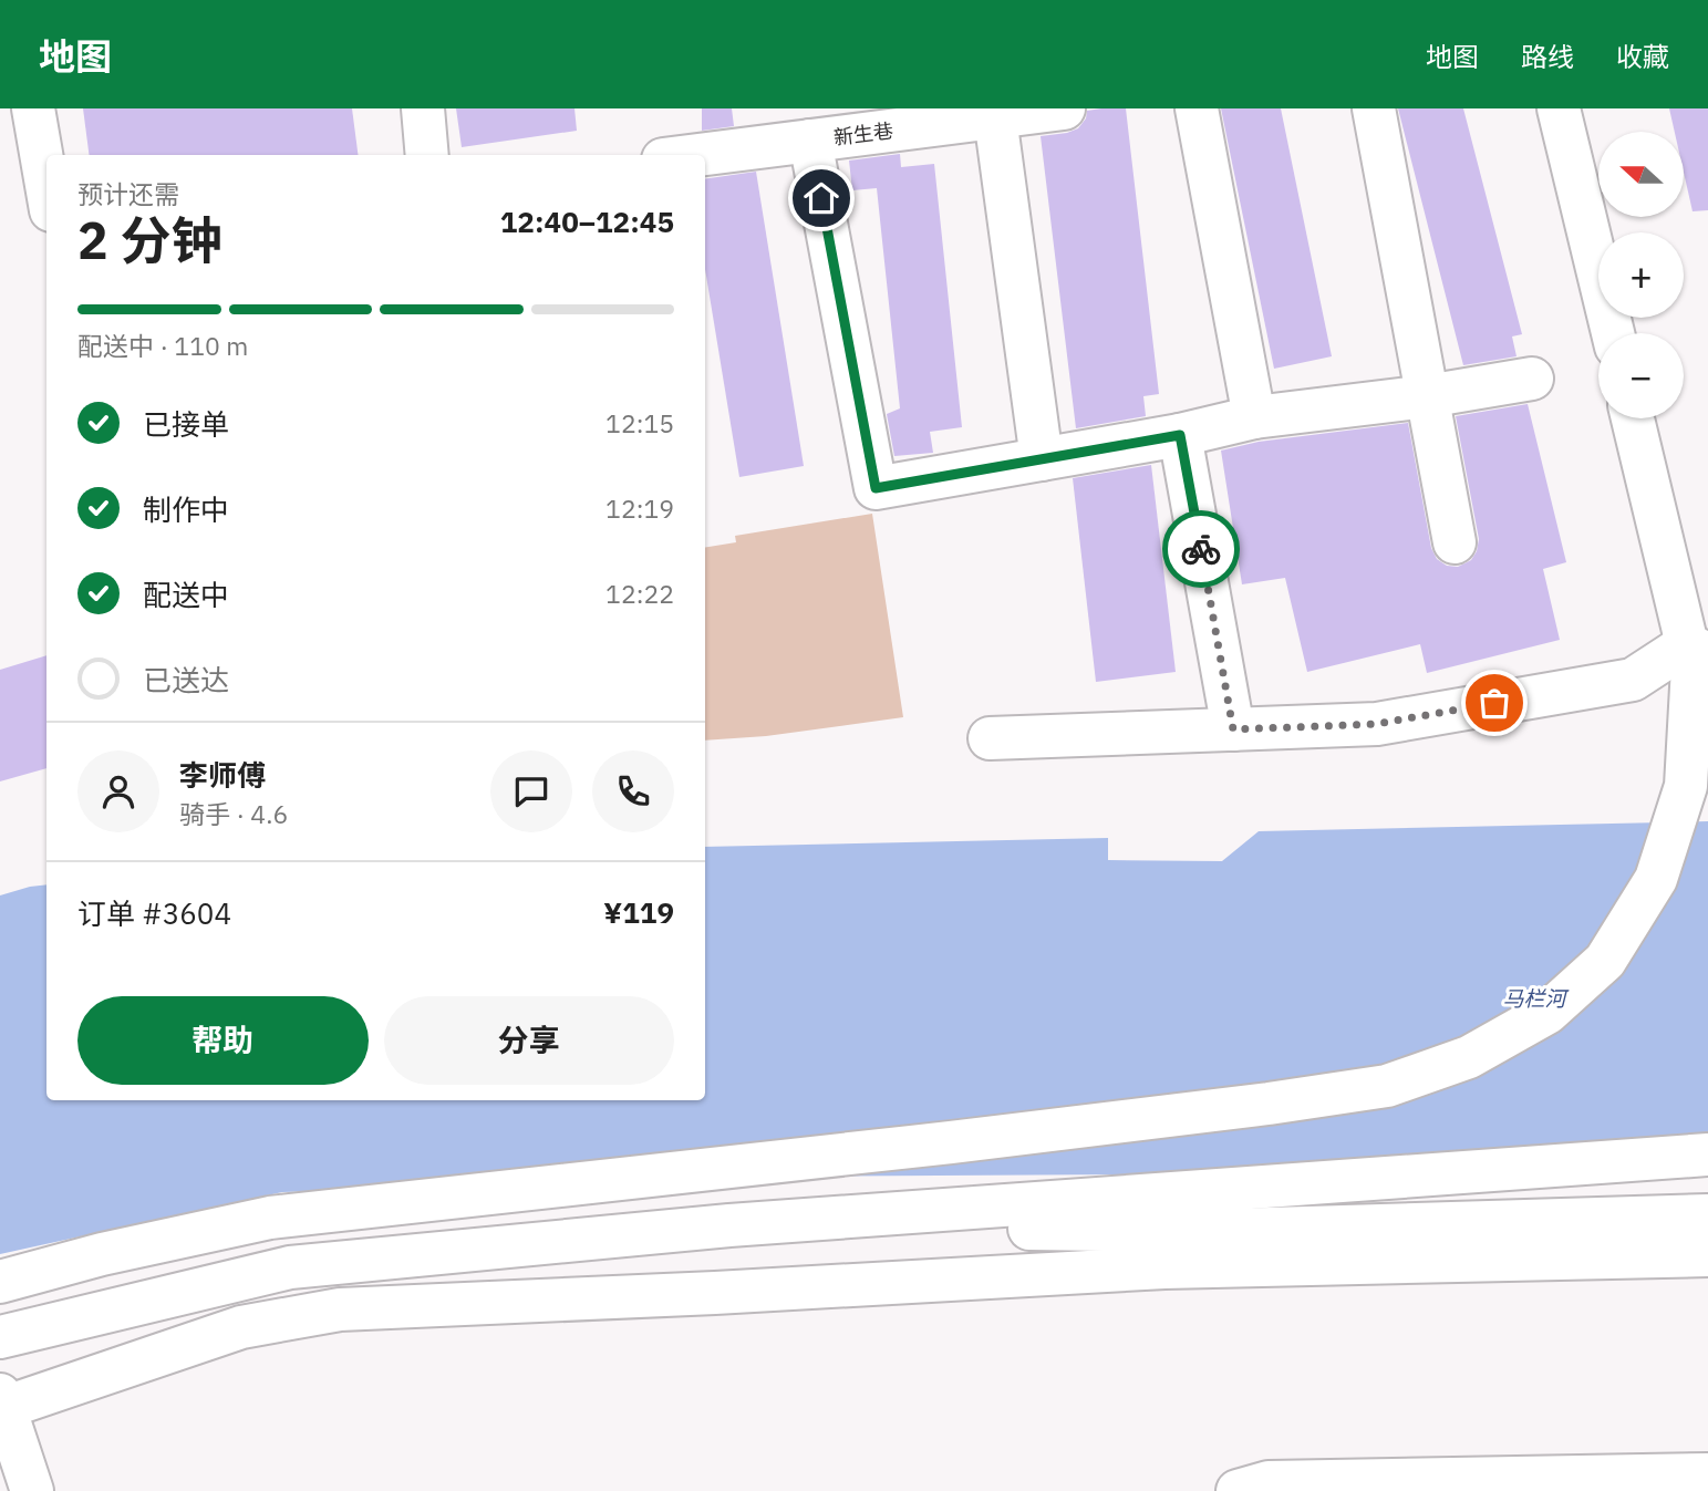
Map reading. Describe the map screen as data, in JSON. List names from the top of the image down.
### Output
{
  "streets": {
    "main road": ["新生巷"]
  },
  "water": ["马栏河"],
  "north": "left",
  "page": {
    "header": "地图",
    "nav": ["地图", "路线", "收藏"],
    "map_buttons": ["+", "−"],
    "heading": ["2 分钟", "预计还需", "12:40–12:45"],
    "panel": [
      "李师傅",
      "骑手 · 4.6",
      "订单 #3604",
      "¥119"
    ],
    "bar": "配送中 · 110 m",
    "list": [
      ["已接单", "12:15"],
      ["制作中", "12:19"],
      ["配送中", "12:22"],
      "已送达"
    ],
    "buttons": ["帮助", "分享"]
  }
}
